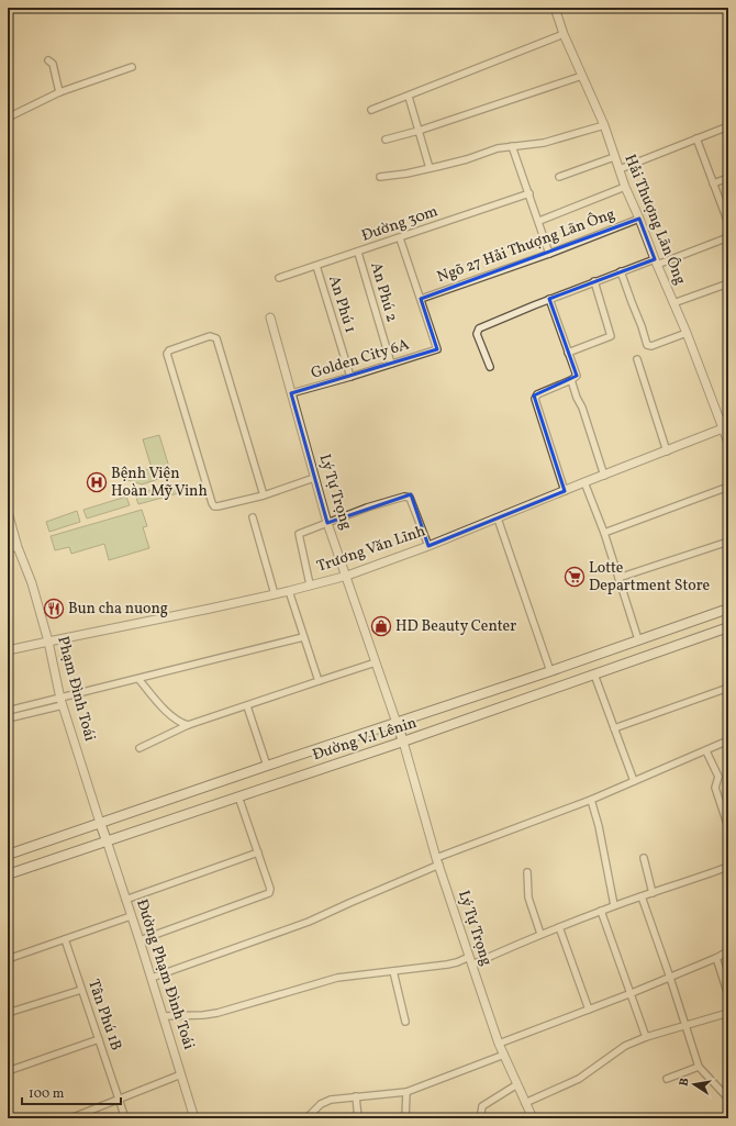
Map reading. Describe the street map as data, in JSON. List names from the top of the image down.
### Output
{
  "streets": {
    "main road": ["Đường V.I Lênin"],
    "street": [
      "Hải Thượng Lãn Ông",
      "Đường 30m",
      "Ngõ 27 Hải Thượng Lãn Ông",
      "An Phú 2",
      "An Phú 1",
      "Golden City 6A",
      "Lý Tự Trọng",
      "Trương Văn Lĩnh",
      "Phạm Đình Toái",
      "Đường Phạm Đình Toái",
      "Tân Phú 1B"
    ]
  },
  "crossings": [
    ["Hải Thượng Lãn Ông", "Ngõ 27 Hải Thượng Lãn Ông"],
    ["Hải Thượng Lãn Ông", "Trương Văn Lĩnh"],
    ["Đường 30m", "An Phú 2"],
    ["Đường 30m", "An Phú 1"],
    ["Ngõ 27 Hải Thượng Lãn Ông", "Golden City 6A"],
    ["An Phú 2", "Golden City 6A"],
    ["An Phú 1", "Golden City 6A"],
    ["Golden City 6A", "Lý Tự Trọng"],
    ["Lý Tự Trọng", "Trương Văn Lĩnh"],
    ["Lý Tự Trọng", "Đường V.I Lênin"],
    ["Trương Văn Lĩnh", "Phạm Đình Toái"],
    ["Phạm Đình Toái", "Đường V.I Lênin"],
    ["Đường V.I Lênin", "Đường Phạm Đình Toái"]
  ],
  "places": {
    "hospital": ["Bệnh Viện Hoàn Mỹ Vinh"],
    "supermarket": ["Lotte Department Store"],
    "restaurant": ["Bun cha nuong"],
    "shop": ["HD Beauty Center"]
  },
  "scale_bar": "100 m",
  "north": "left"
}
